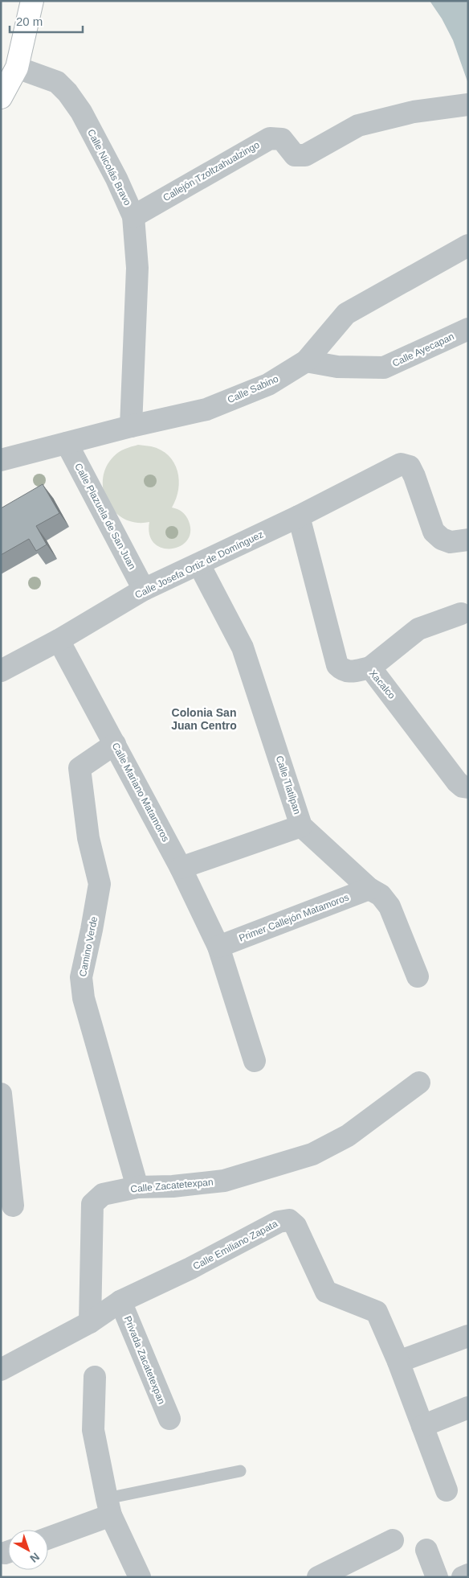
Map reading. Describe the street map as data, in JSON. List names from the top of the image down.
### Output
{
  "streets": {
    "street": [
      "Calle Nicolás Bravo",
      "Callejón Tzoltzahualzingo",
      "Calle Ayecapan",
      "Calle Sabino",
      "Calle Plazuela de San Juan",
      "Calle Josefa Ortiz de Domínguez",
      "Xacalco",
      "Calle Tlatilpan",
      "Calle Mariano Matamoros",
      "Primer Callejón Matamoros",
      "Camino Verde",
      "Calle Zacatetexpan",
      "Calle Emiliano Zapata",
      "Privada Zacatetexpan"
    ]
  },
  "crossings": [
    ["Calle Nicolás Bravo", "Callejón Tzoltzahualzingo"],
    ["Calle Nicolás Bravo", "Calle Sabino"],
    ["Calle Ayecapan", "Calle Sabino"],
    ["Calle Sabino", "Calle Plazuela de San Juan"],
    ["Calle Plazuela de San Juan", "Calle Josefa Ortiz de Domínguez"],
    ["Calle Josefa Ortiz de Domínguez", "Xacalco"],
    ["Calle Josefa Ortiz de Domínguez", "Calle Tlatilpan"],
    ["Calle Josefa Ortiz de Domínguez", "Calle Mariano Matamoros"],
    ["Calle Tlatilpan", "Primer Callejón Matamoros"],
    ["Calle Mariano Matamoros", "Primer Callejón Matamoros"],
    ["Calle Mariano Matamoros", "Camino Verde"],
    ["Camino Verde", "Calle Zacatetexpan"],
    ["Calle Zacatetexpan", "Calle Emiliano Zapata"],
    ["Calle Emiliano Zapata", "Privada Zacatetexpan"]
  ],
  "districts": ["Colonia San Juan Centro"],
  "scale_bar": "20 m",
  "north": "bottom right"
}
